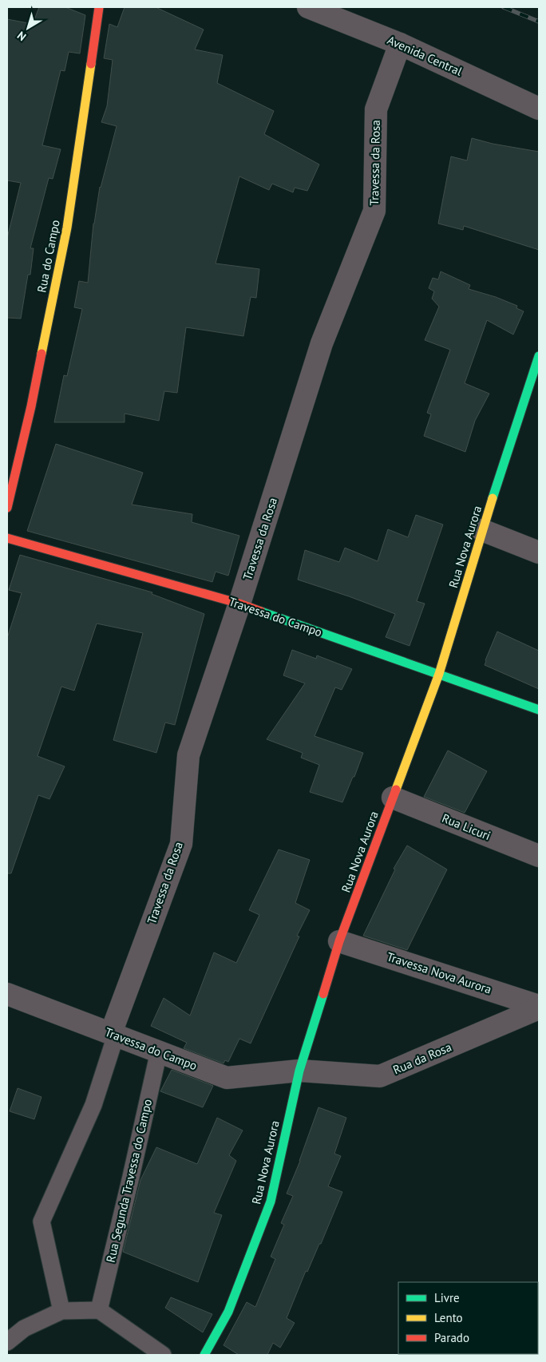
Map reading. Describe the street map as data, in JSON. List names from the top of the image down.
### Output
{
  "streets": {
    "street": [
      "Avenida Central",
      "Travessa da Rosa",
      "Rua do Campo",
      "Rua Nova Aurora",
      "Travessa do Campo",
      "Rua Licuri",
      "Travessa Nova Aurora",
      "Rua da Rosa"
    ],
    "lane": ["Rua Segunda Travessa do Campo"]
  },
  "crossings": [
    ["Avenida Central", "Travessa da Rosa"],
    ["Travessa da Rosa", "Travessa do Campo"],
    ["Rua Nova Aurora", "Travessa do Campo"],
    ["Rua Nova Aurora", "Rua Licuri"],
    ["Rua Nova Aurora", "Travessa Nova Aurora"],
    ["Rua Nova Aurora", "Rua da Rosa"],
    ["Travessa do Campo", "Rua da Rosa"],
    ["Travessa do Campo", "Rua Segunda Travessa do Campo"],
    ["Travessa Nova Aurora", "Rua da Rosa"]
  ],
  "legend": ["Livre", "Lento", "Parado"],
  "north": "bottom left"
}
